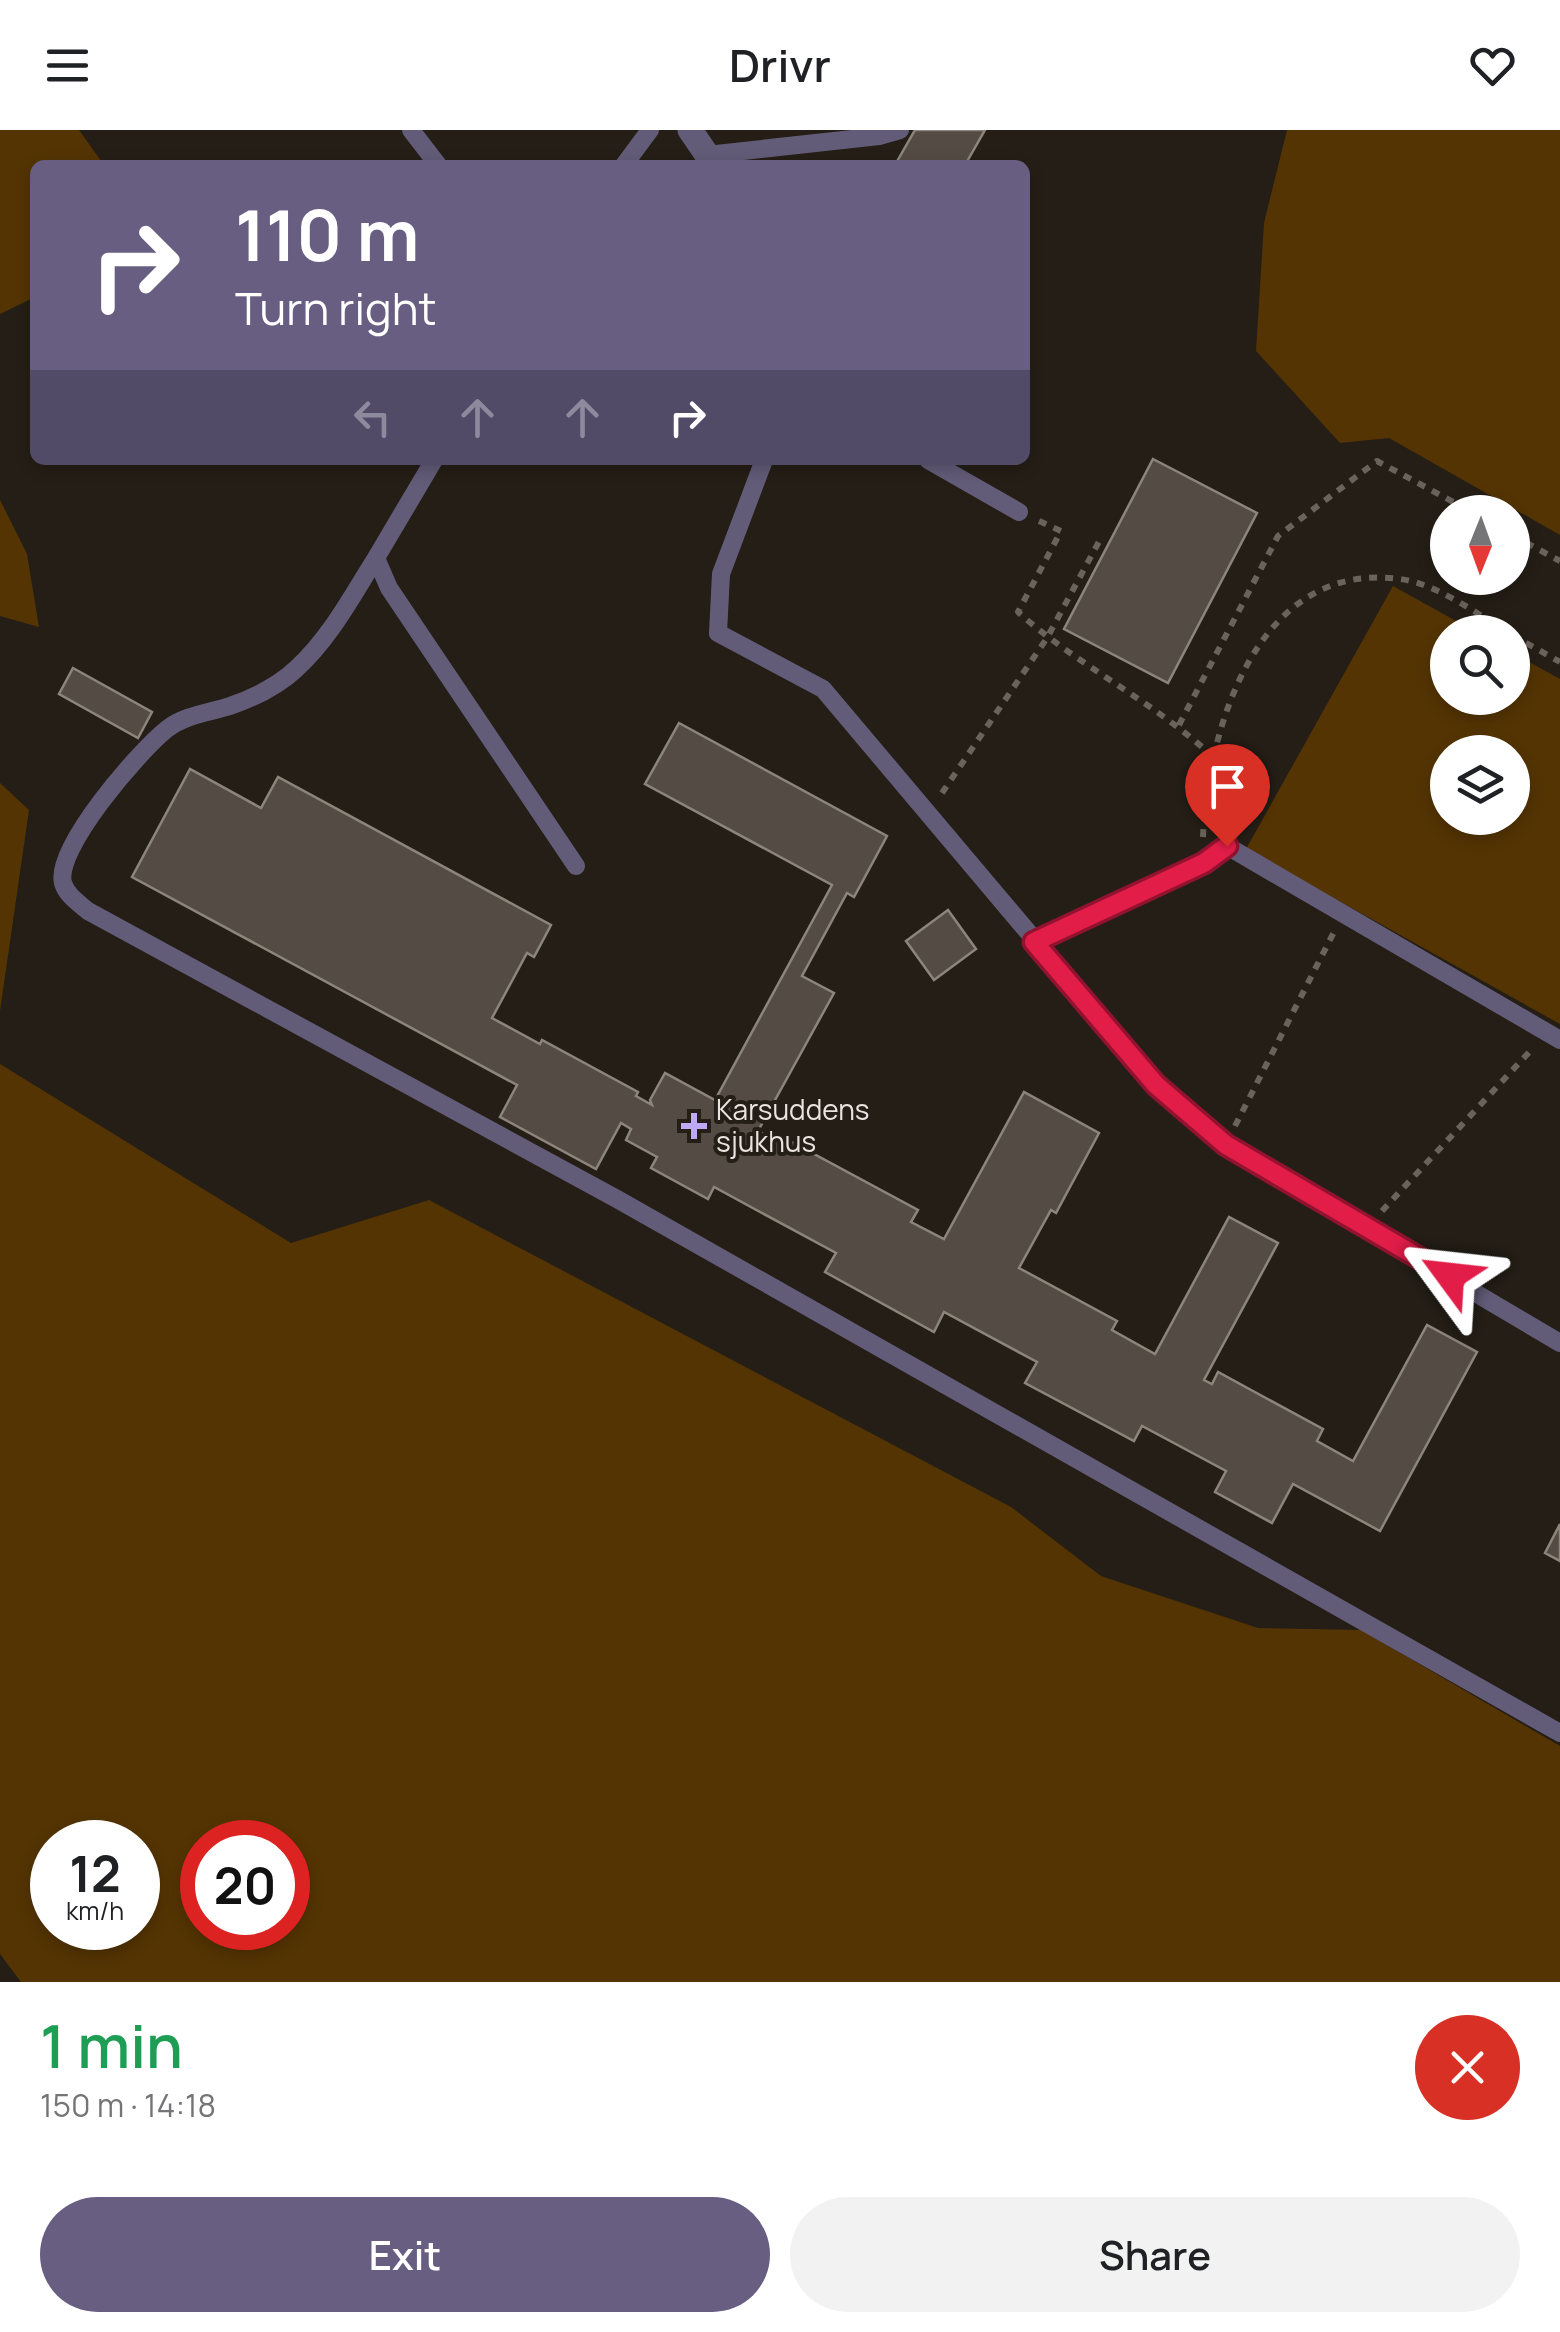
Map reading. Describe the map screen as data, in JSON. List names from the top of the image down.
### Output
{
  "places": {
    "health": ["Karsuddens sjukhus"]
  },
  "north": "bottom",
  "page": {
    "header": "Drivr",
    "turn": ["110 m", "Turn right"],
    "speed": "12 km/h",
    "limit": "20",
    "heading": ["1 min", "150 m · 14:18"],
    "buttons": ["Exit", "Share"]
  }
}
